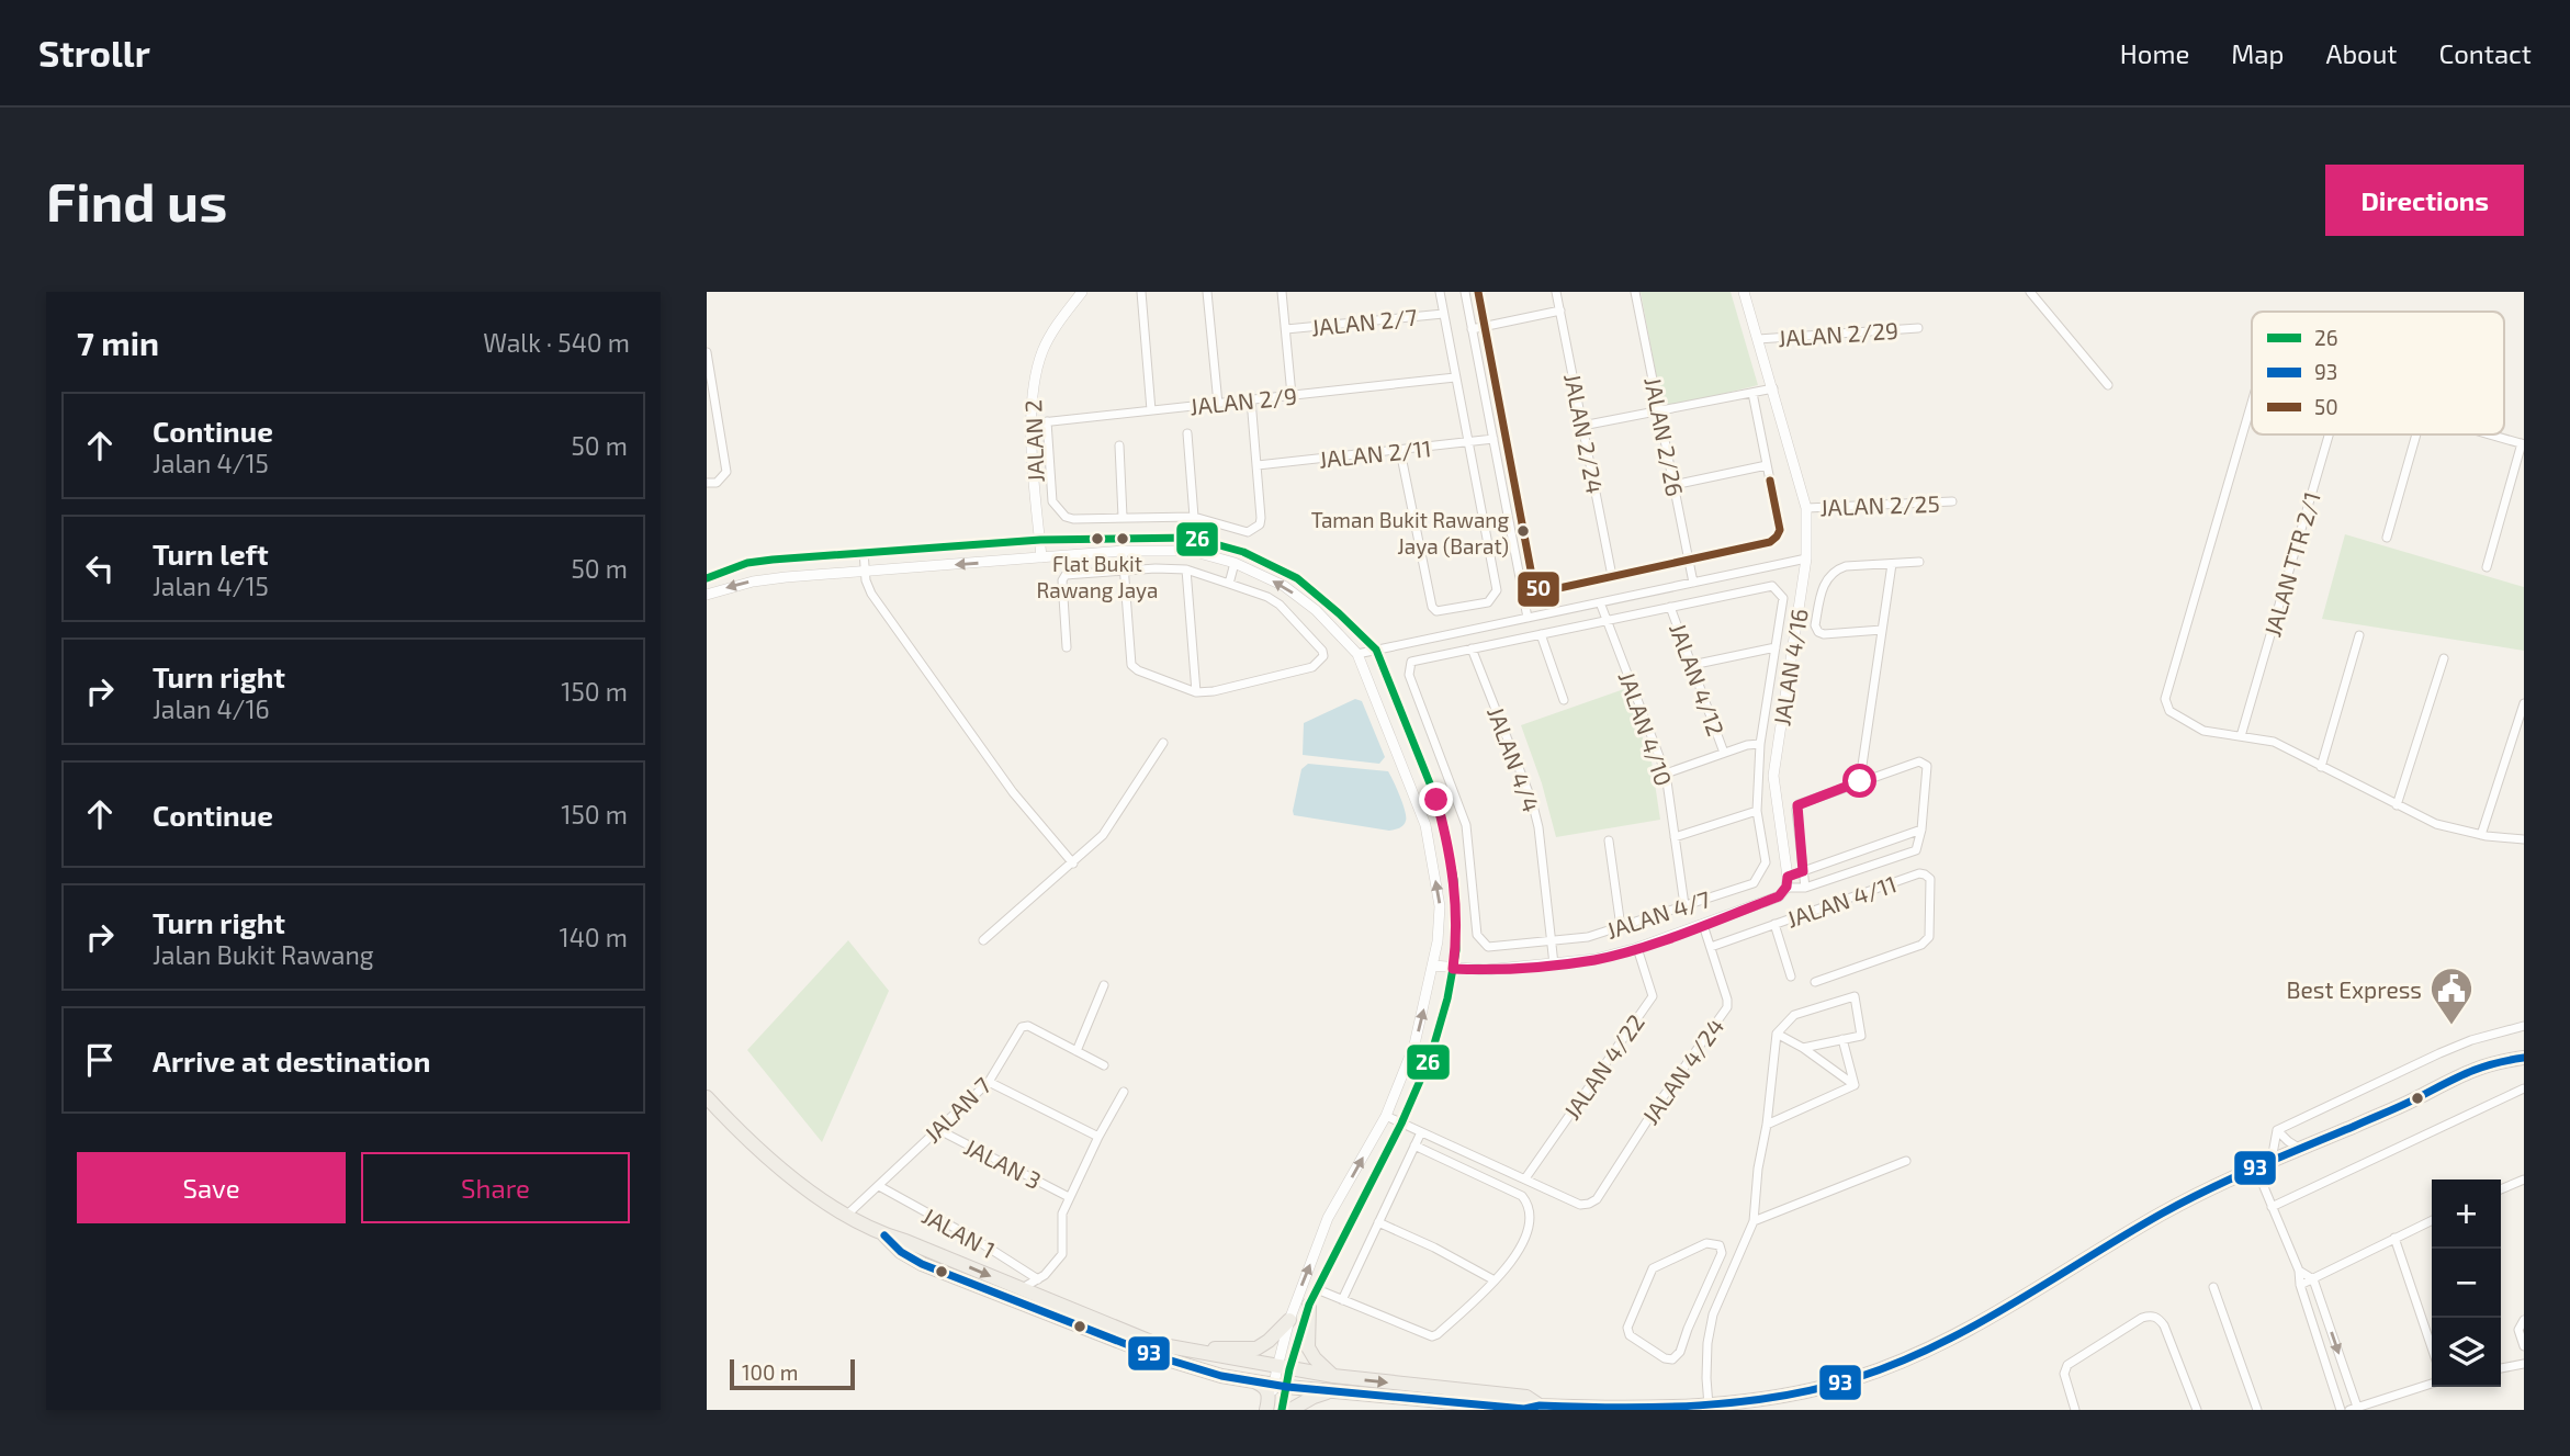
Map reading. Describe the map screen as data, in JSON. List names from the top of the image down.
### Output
{
  "streets": {
    "street": [
      "JALAN 2/7",
      "JALAN 2/29",
      "JALAN 2/9",
      "JALAN 2/24",
      "JALAN 2/26",
      "JALAN 2",
      "JALAN 2/11",
      "JALAN 2/25",
      "JALAN TTR 2/1",
      "JALAN 4/16",
      "JALAN 4/12",
      "JALAN 4/10",
      "JALAN 4/4",
      "JALAN 4/11",
      "JALAN 4/7",
      "JALAN 4/22",
      "JALAN 4/24",
      "JALAN 7",
      "JALAN 3",
      "JALAN 1"
    ]
  },
  "crossings": [
    ["JALAN 2/29", "JALAN 4/16"],
    ["JALAN 2/9", "JALAN 2"],
    ["JALAN 2/25", "JALAN 4/16"],
    ["JALAN 4/10", "JALAN 4/7"],
    ["JALAN 4/4", "JALAN 4/7"],
    ["JALAN 4/11", "JALAN 4/24"],
    ["JALAN 4/22", "JALAN 4/24"],
    ["JALAN 7", "JALAN 3"],
    ["JALAN 7", "JALAN 1"]
  ],
  "places": {
    "other": ["Taman Bukit Rawang Jaya (Barat)", "Flat Bukit Rawang Jaya"],
    "public building": ["Best Express"]
  },
  "lines": ["transit line 50", "transit line 26", "transit line 93"],
  "legend": ["26", "93", "50"],
  "scale_bar": "100 m",
  "page": {
    "header": "Strollr",
    "nav": [
      "Home",
      "Map",
      "About",
      "Contact"
    ],
    "buttons": [
      "Directions",
      ["Save", "Share"]
    ],
    "title": "Find us",
    "heading": ["7 min", "Walk · 540 m"],
    "list": [
      ["Continue", "Jalan 4/15", "50 m"],
      ["Turn left", "Jalan 4/15", "50 m"],
      ["Turn right", "Jalan 4/16", "150 m"],
      ["Continue", "150 m"],
      ["Turn right", "Jalan Bukit Rawang", "140 m"],
      "Arrive at destination"
    ],
    "map_buttons": ["+", "−"],
    "scale": "100 m"
  }
}
